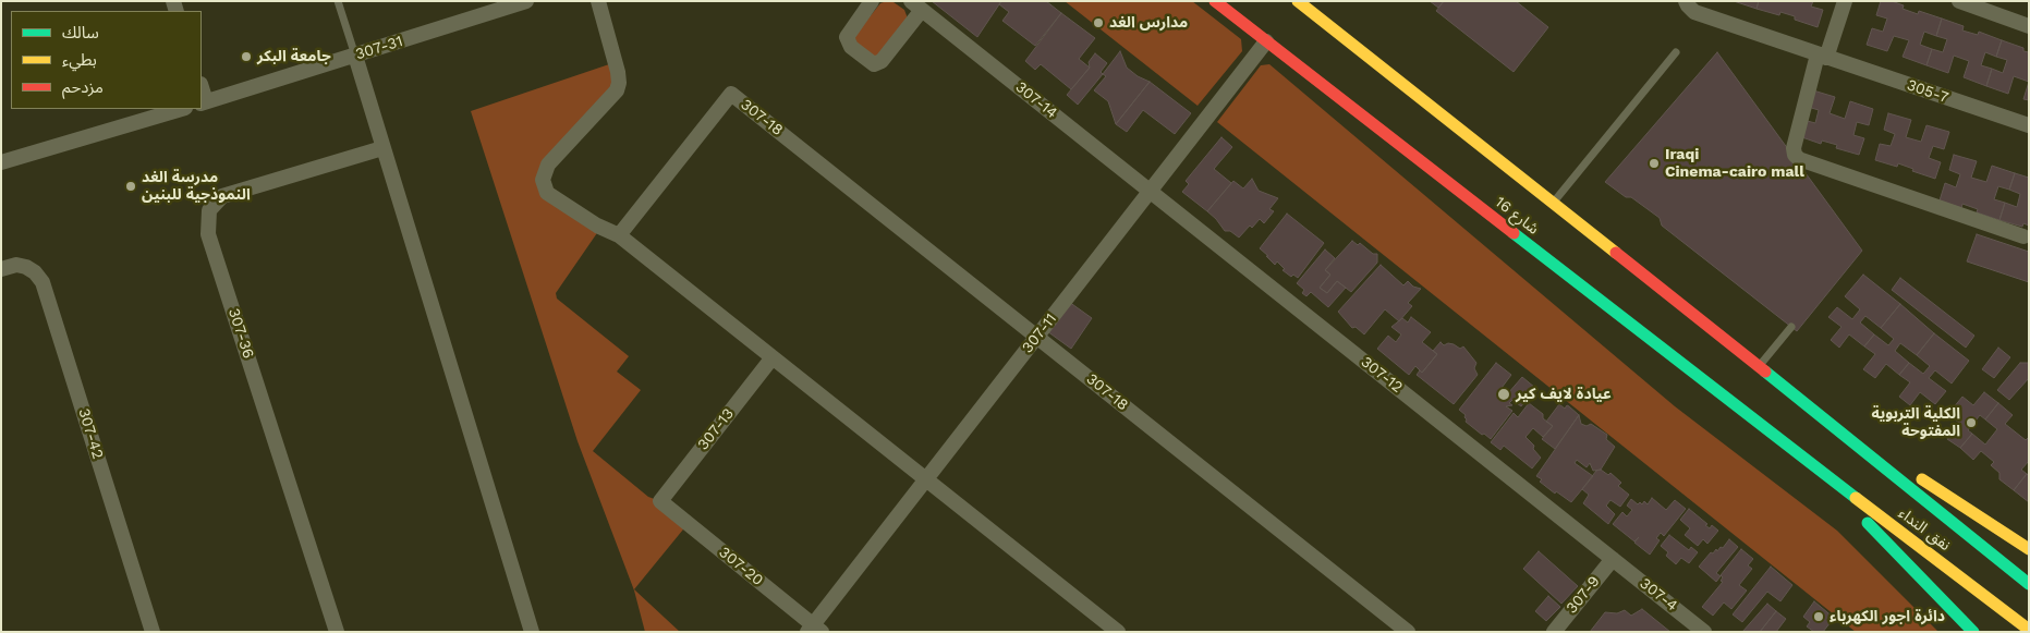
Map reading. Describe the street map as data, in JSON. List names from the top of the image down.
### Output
{
  "streets": {
    "main road": ["شارع 16", "نفق النداء"],
    "street": [
      "307-31",
      "305-7",
      "307-14",
      "307-18",
      "307-36",
      "307-11",
      "307-12",
      "307-13",
      "307-42",
      "307-20",
      "307-9",
      "307-4"
    ]
  },
  "crossings": [
    ["307-14", "307-11"],
    ["307-14", "307-12"],
    ["307-18", "307-11"],
    ["شارع 16", "307-11"],
    ["شارع 16", "نفق النداء"],
    ["307-11", "307-12"],
    ["307-11", "307-20"],
    ["307-12", "307-9"],
    ["307-12", "307-4"],
    ["307-13", "307-20"],
    ["307-9", "307-4"]
  ],
  "places": [
    "مدارس الغد",
    "جامعة البكر",
    "Iraqi Cinema-cairo mall",
    "مدرسة الغد النموذجية للبنين",
    "عيادة لايف كير",
    "الكلية التربوية المفتوحة",
    "دائرة اجور الكهرباء"
  ],
  "legend": ["سالك", "بطيء", "مزدحم"]
}
